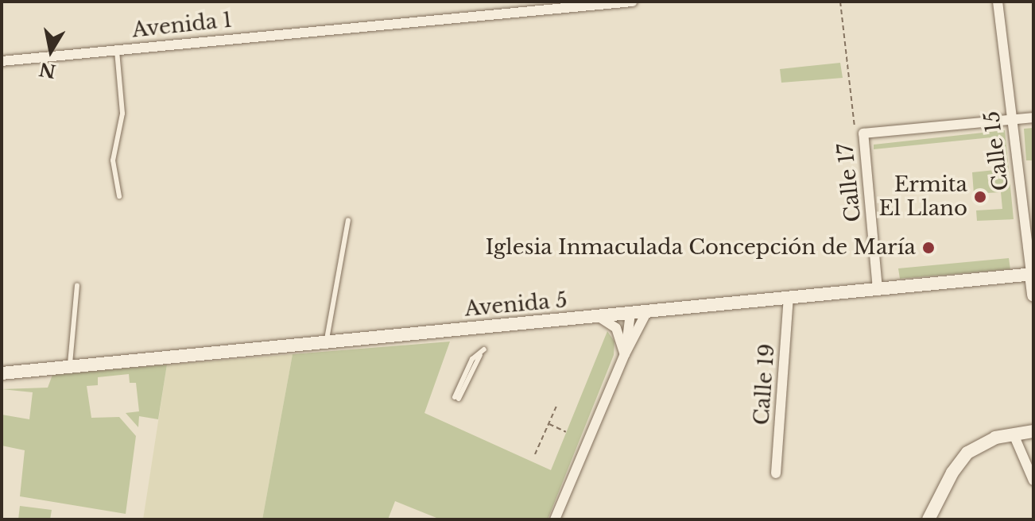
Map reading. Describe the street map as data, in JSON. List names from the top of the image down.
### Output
{
  "streets": {
    "street": [
      "Avenida 1",
      "Calle 15",
      "Calle 17",
      "Avenida 5",
      "Calle 19"
    ]
  },
  "crossings": [
    ["Calle 15", "Avenida 5"],
    ["Calle 17", "Avenida 5"],
    ["Avenida 5", "Calle 19"]
  ],
  "places": ["Ermita El Llano", "Iglesia Inmaculada Concepción de María"],
  "north": "bottom"
}
